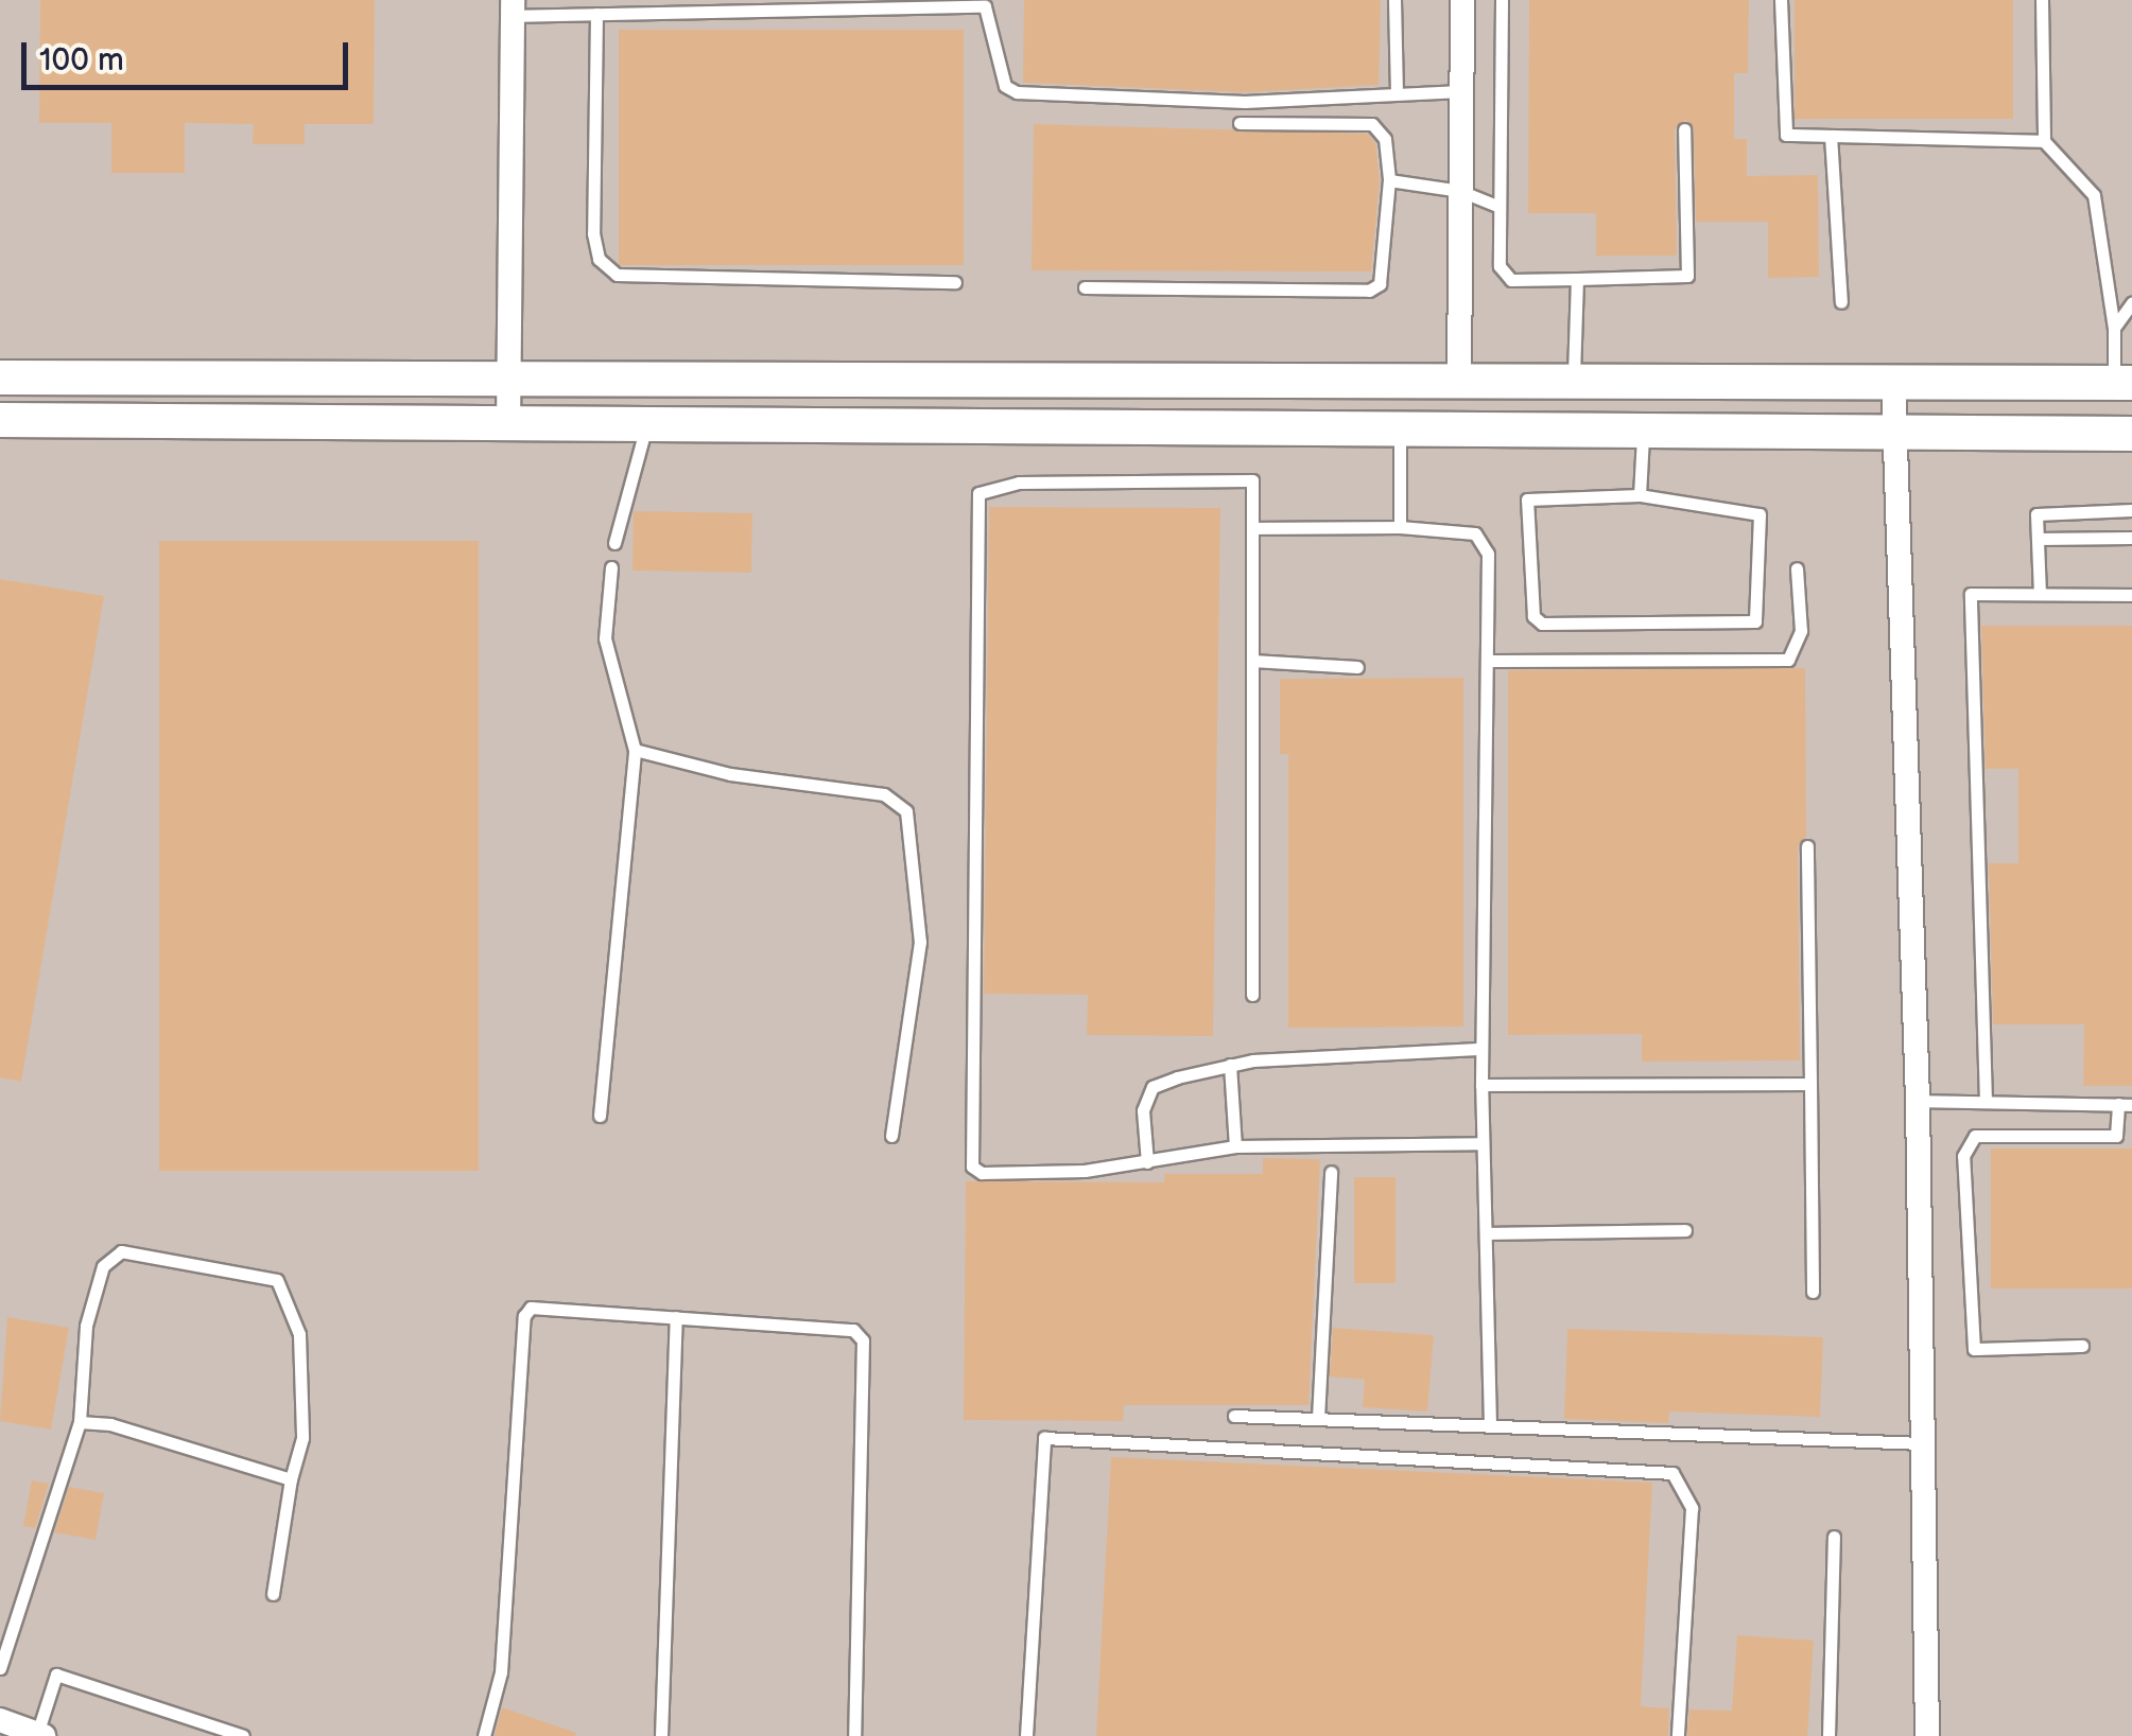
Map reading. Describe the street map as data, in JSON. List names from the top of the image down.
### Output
{
  "scale_bar": "100 m"
}
